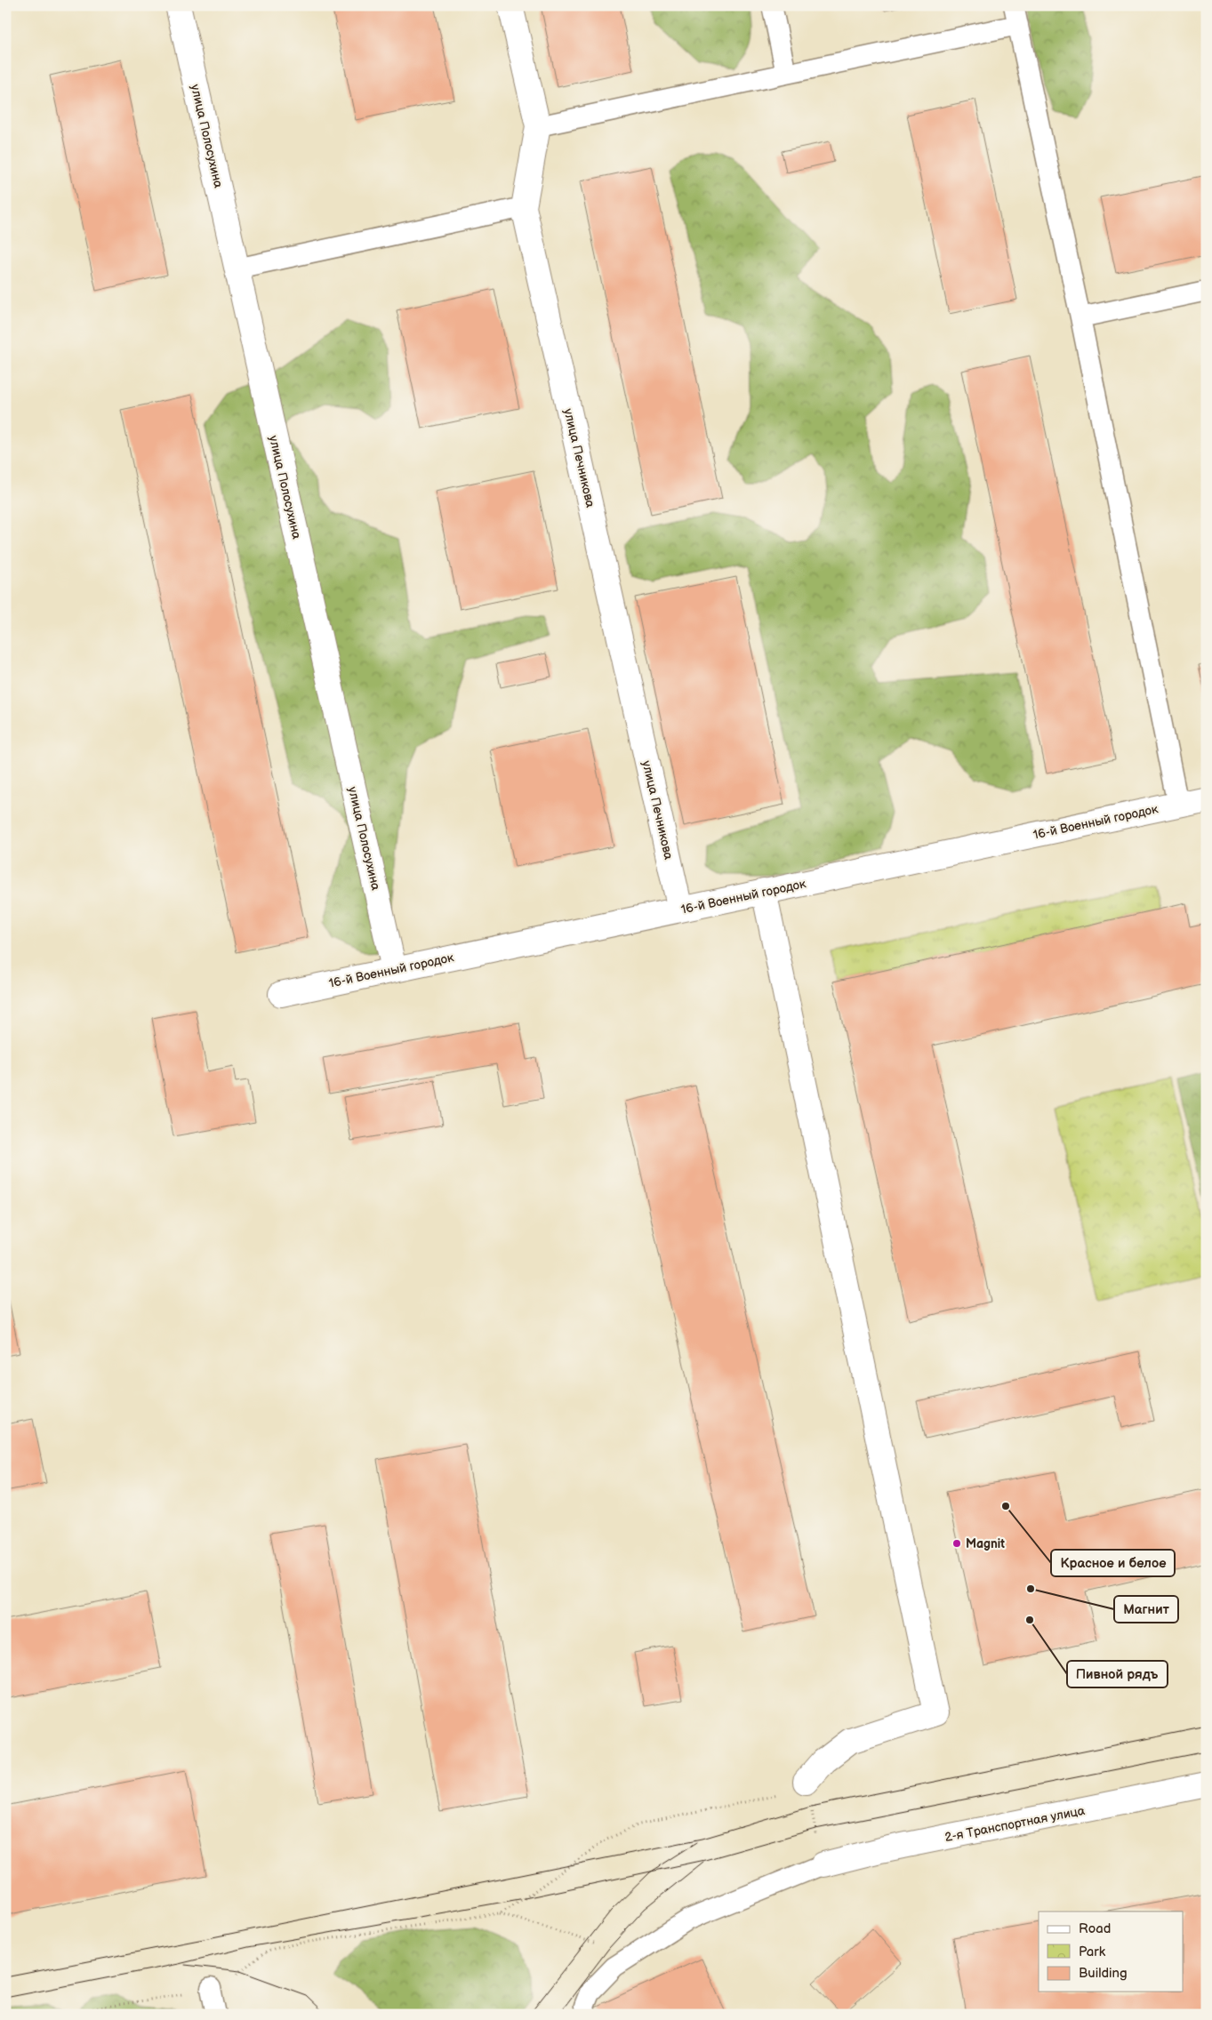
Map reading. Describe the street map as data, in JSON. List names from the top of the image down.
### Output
{
  "streets": {
    "street": [
      "улица Полосухина",
      "улица Печникова",
      "16-й Военный городок",
      "2-я Транспортная улица"
    ]
  },
  "crossings": [
    ["улица Полосухина", "16-й Военный городок"],
    ["улица Печникова", "16-й Военный городок"]
  ],
  "places": [
    "Красное и белое",
    "Magnit",
    "Магнит",
    "Пивной рядъ"
  ],
  "legend": ["Road", "Park", "Building"]
}
